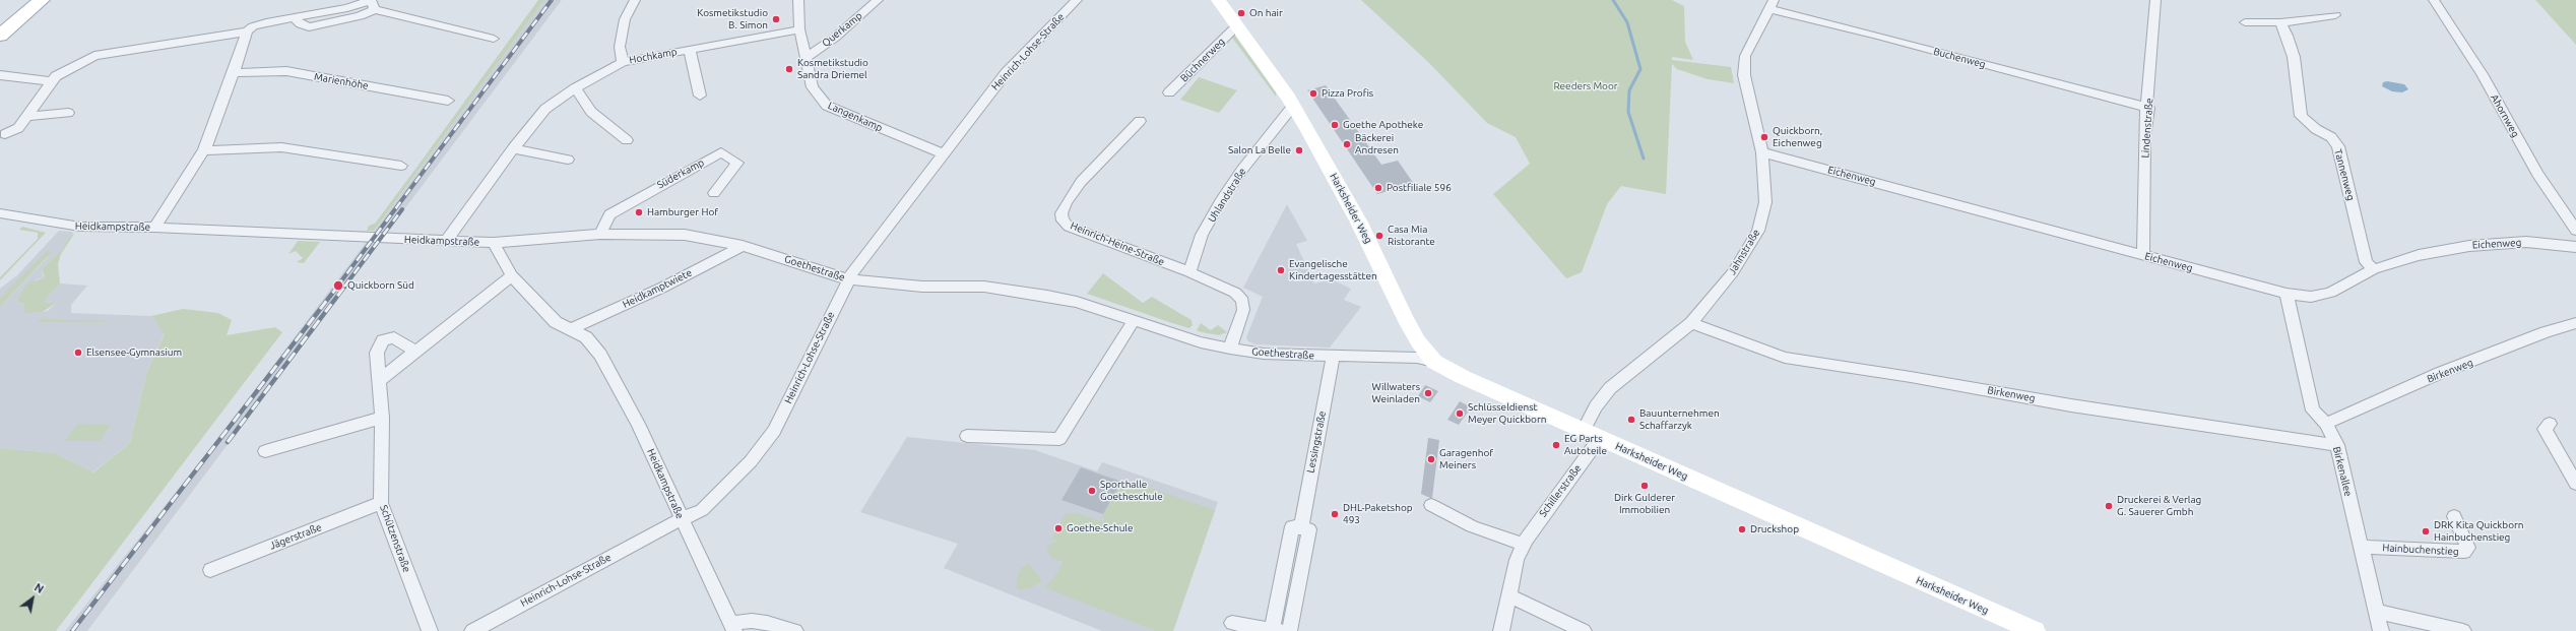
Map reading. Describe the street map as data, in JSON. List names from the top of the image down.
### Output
{
  "streets": {
    "main road": ["Harksheider Weg"],
    "street": [
      "Querkamp",
      "Heinrich-Lohse-Straße",
      "Hochkamp",
      "Buchenweg",
      "Büchnerweg",
      "Marienhöhe",
      "Ahornweg",
      "Langenkamp",
      "Lindenstraße",
      "Süderkamp",
      "Tannenweg",
      "Eichenweg",
      "Uhlandstraße",
      "Heidkampstraße",
      "Heinrich-Heine-Straße",
      "Jahnstraße",
      "Goethestraße",
      "Heidkamptwiete",
      "Birkenweg",
      "Lessingstraße",
      "Birkenallee",
      "Schillerstraße",
      "Jägerstraße",
      "Schützenstraße",
      "Hainbuchenstieg"
    ]
  },
  "crossings": [
    ["Querkamp", "Langenkamp"],
    ["Heinrich-Lohse-Straße", "Langenkamp"],
    ["Heinrich-Lohse-Straße", "Heidkampstraße"],
    ["Heinrich-Lohse-Straße", "Goethestraße"],
    ["Hochkamp", "Langenkamp"],
    ["Hochkamp", "Heidkampstraße"],
    ["Buchenweg", "Lindenstraße"],
    ["Buchenweg", "Jahnstraße"],
    ["Büchnerweg", "Harksheider Weg"],
    ["Lindenstraße", "Eichenweg"],
    ["Süderkamp", "Goethestraße"],
    ["Tannenweg", "Eichenweg"],
    ["Eichenweg", "Jahnstraße"],
    ["Eichenweg", "Birkenallee"],
    ["Uhlandstraße", "Harksheider Weg"],
    ["Uhlandstraße", "Heinrich-Heine-Straße"],
    ["Harksheider Weg", "Jahnstraße"],
    ["Harksheider Weg", "Goethestraße"],
    ["Harksheider Weg", "Schillerstraße"],
    ["Heidkampstraße", "Goethestraße"],
    ["Heidkampstraße", "Heidkamptwiete"],
    ["Heinrich-Heine-Straße", "Goethestraße"],
    ["Jahnstraße", "Birkenweg"],
    ["Jahnstraße", "Schillerstraße"],
    ["Goethestraße", "Heidkamptwiete"],
    ["Goethestraße", "Lessingstraße"],
    ["Birkenweg", "Birkenallee"],
    ["Birkenallee", "Hainbuchenstieg"],
    ["Jägerstraße", "Schützenstraße"]
  ],
  "parks": ["Reeders Moor"],
  "places": [
    "On hair",
    "Kosmetikstudio B. Simon",
    "Kosmetikstudio Sandra Driemel",
    "Pizza Profis",
    "Goethe Apotheke",
    "Quickborn, Eichenweg",
    "Bäckerei Andresen",
    "Salon La Belle",
    "Postfiliale 596",
    "Hamburger Hof",
    "Casa Mia Ristorante",
    "Evangelische Kindertagesstätten",
    "Quickborn Süd",
    "Elsensee-Gymnasium",
    "Willwaters Weinladen",
    "Schlüsseldienst Meyer Quickborn",
    "Bauunternehmen Schaffarzyk",
    "EG Parts Autoteile",
    "Garagenhof Meiners",
    "Dirk Gulderer Immobilien",
    "Sporthalle Goetheschule",
    "Druckerei & Verlag G. Sauerer Gmbh",
    "DHL-Paketshop 493",
    "Goethe-Schule",
    "Druckshop",
    "DRK Kita Quickborn Hainbuchenstieg"
  ],
  "north": "top right"
}
